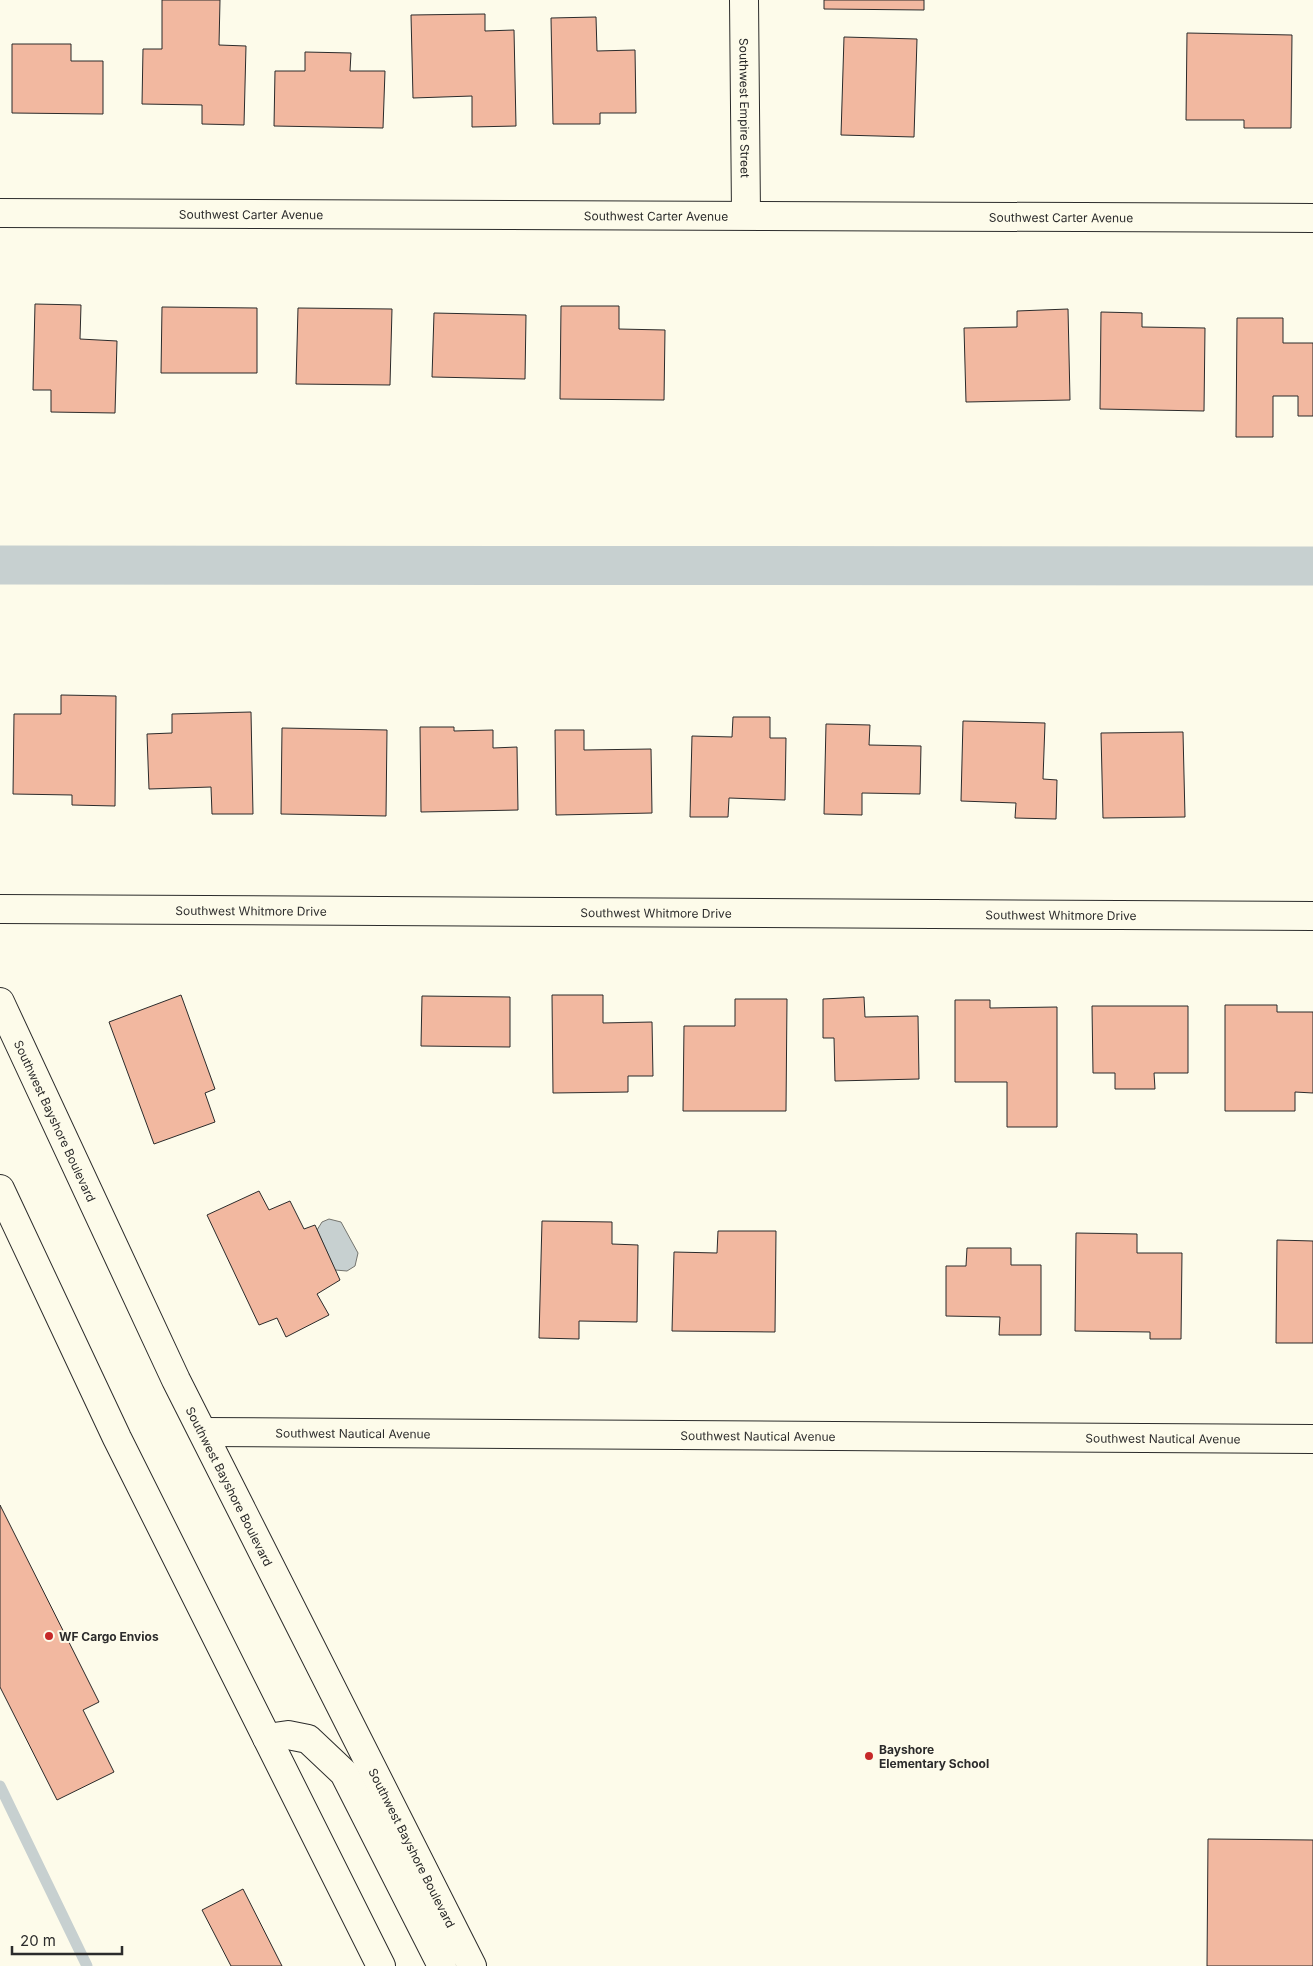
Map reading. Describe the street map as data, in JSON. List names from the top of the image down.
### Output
{
  "streets": {
    "street": [
      "Southwest Empire Street",
      "Southwest Carter Avenue",
      "Southwest Whitmore Drive",
      "Southwest Bayshore Boulevard",
      "Southwest Nautical Avenue"
    ]
  },
  "crossings": [
    ["Southwest Empire Street", "Southwest Carter Avenue"],
    ["Southwest Bayshore Boulevard", "Southwest Nautical Avenue"]
  ],
  "places": ["WF Cargo Envios", "Bayshore Elementary School"],
  "scale_bar": "20 m"
}
